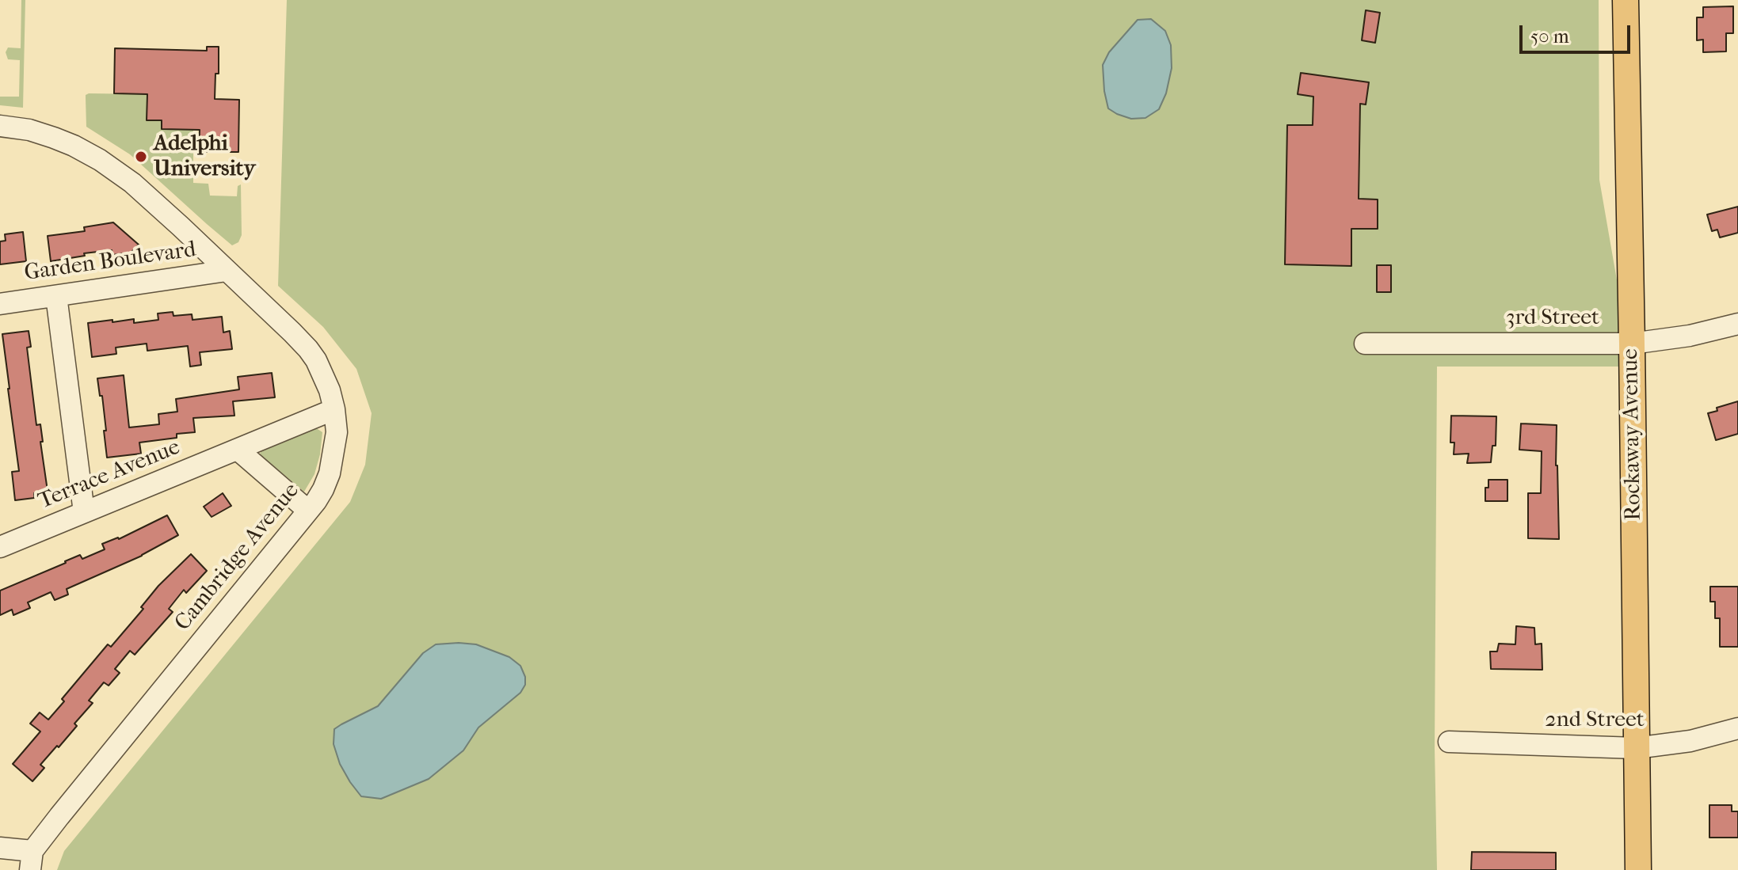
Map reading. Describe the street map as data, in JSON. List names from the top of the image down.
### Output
{
  "streets": {
    "main road": ["Rockaway Avenue"],
    "street": [
      "Garden Boulevard",
      "3rd Street",
      "Terrace Avenue",
      "Cambridge Avenue",
      "2nd Street"
    ]
  },
  "crossings": [
    ["Garden Boulevard", "Cambridge Avenue"],
    ["3rd Street", "Rockaway Avenue"],
    ["Rockaway Avenue", "2nd Street"],
    ["Terrace Avenue", "Cambridge Avenue"]
  ],
  "places": ["Adelphi University"],
  "scale_bar": "50 m"
}
